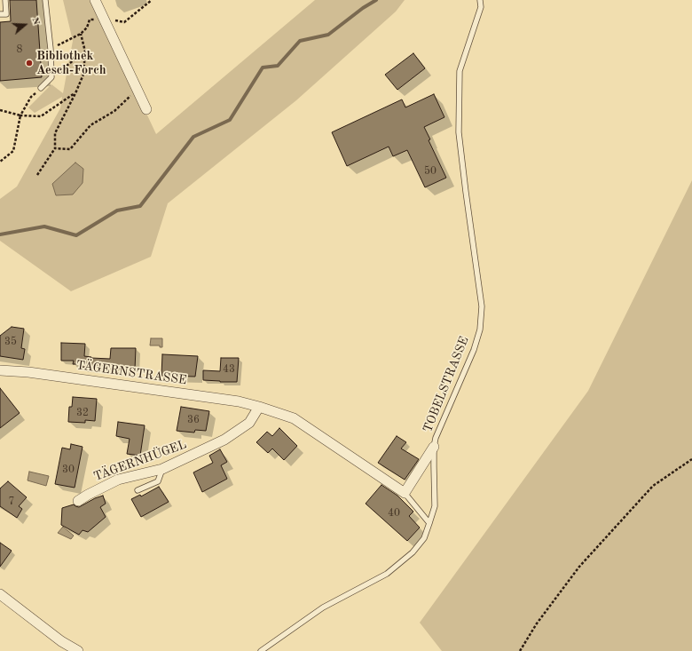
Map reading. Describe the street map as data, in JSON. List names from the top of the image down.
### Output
{
  "streets": {
    "street": ["TÄGERNSTRASSE", "TÄGERNHÜGEL"],
    "lane": ["TOBELSTRASSE"]
  },
  "crossings": [
    ["TÄGERNSTRASSE", "TÄGERNHÜGEL"]
  ],
  "places": ["Bibliothek Aesch-Forch"],
  "house_numbers": [
    "8",
    "50",
    "35",
    "43",
    "32",
    "36",
    "30",
    "7",
    "40"
  ],
  "north": "right"
}
